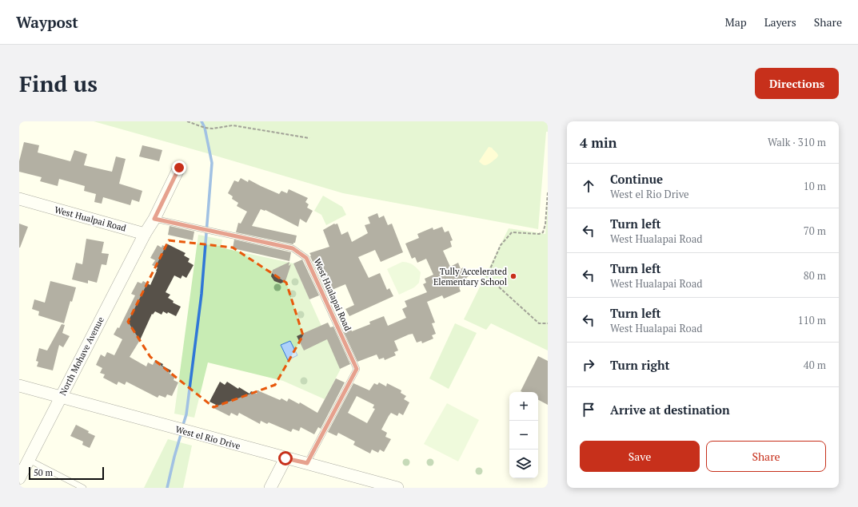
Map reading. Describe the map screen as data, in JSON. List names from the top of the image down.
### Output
{
  "streets": {
    "street": ["West Hualpai Road", "North Mohave Avenue", "West el Rio Drive"],
    "lane": ["West Hualapai Road"]
  },
  "crossings": [
    ["West Hualpai Road", "North Mohave Avenue"],
    ["West Hualapai Road", "West el Rio Drive"],
    ["North Mohave Avenue", "West el Rio Drive"]
  ],
  "places": ["Tully Accelerated Elementary School"],
  "scale_bar": "50 m",
  "page": {
    "header": "Waypost",
    "nav": ["Map", "Layers", "Share"],
    "buttons": [
      "Directions",
      ["Save", "Share"]
    ],
    "title": "Find us",
    "heading": ["4 min", "Walk · 310 m"],
    "list": [
      ["Continue", "West el Rio Drive", "10 m"],
      ["Turn left", "West Hualapai Road", "70 m"],
      ["Turn left", "West Hualapai Road", "80 m"],
      ["Turn left", "West Hualapai Road", "110 m"],
      ["Turn right", "40 m"],
      "Arrive at destination"
    ],
    "map_buttons": ["+", "−"],
    "scale": "50 m"
  }
}
